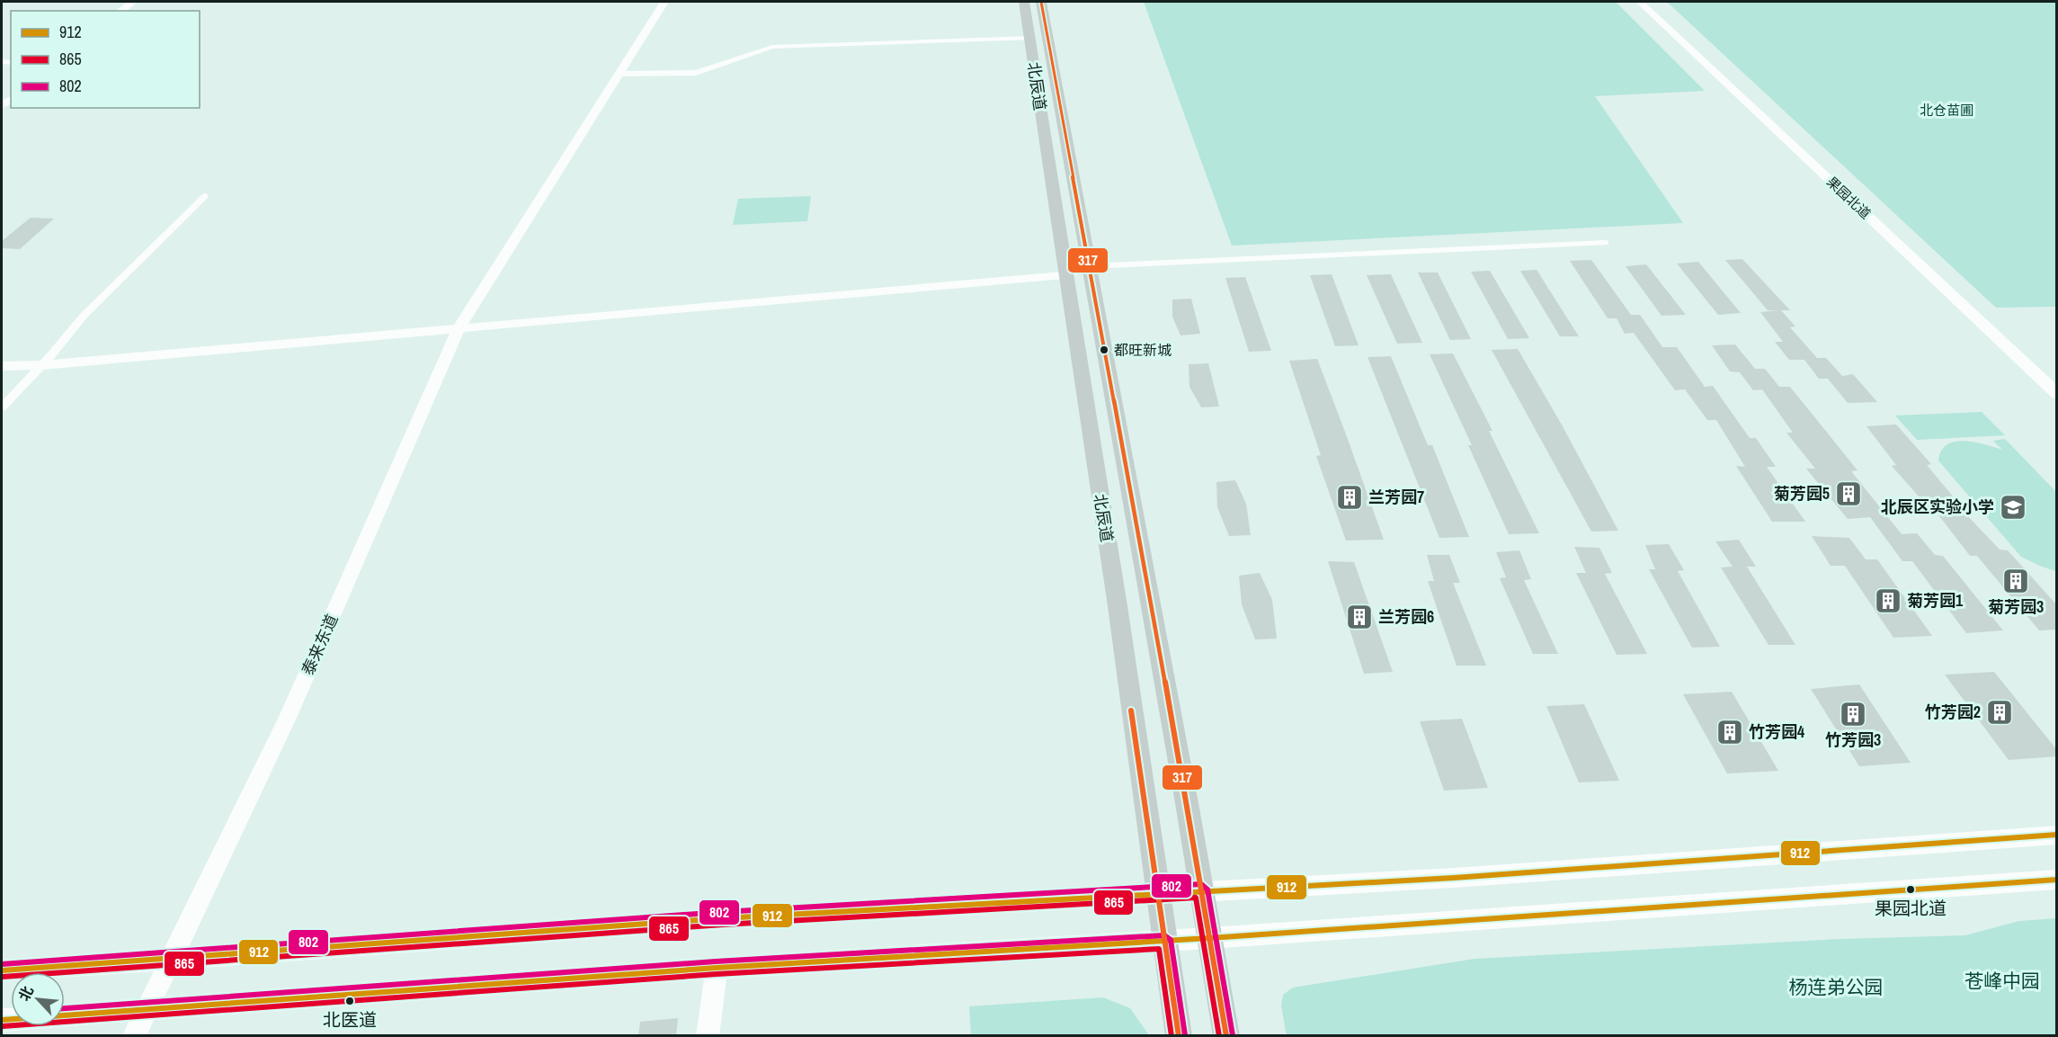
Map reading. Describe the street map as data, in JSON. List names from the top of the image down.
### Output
{
  "streets": {
    "main road": ["北辰道"],
    "street": ["果园北道", "泰来东道"]
  },
  "parks": ["北仓苗圃", "苍峰中园", "杨连弟公园"],
  "places": {
    "other": ["都旺新城", "果园北道", "北医道"],
    "building": [
      "菊芳园5",
      "兰芳园7",
      "菊芳园3",
      "菊芳园1",
      "兰芳园6",
      "竹芳园2",
      "竹芳园3",
      "竹芳园4"
    ],
    "school or university": ["北辰区实验小学"]
  },
  "lines": [
    "transit line 317",
    "transit line 912",
    "transit line 802",
    "transit line 865"
  ],
  "legend": ["912", "865", "802"],
  "north": "top left"
}
